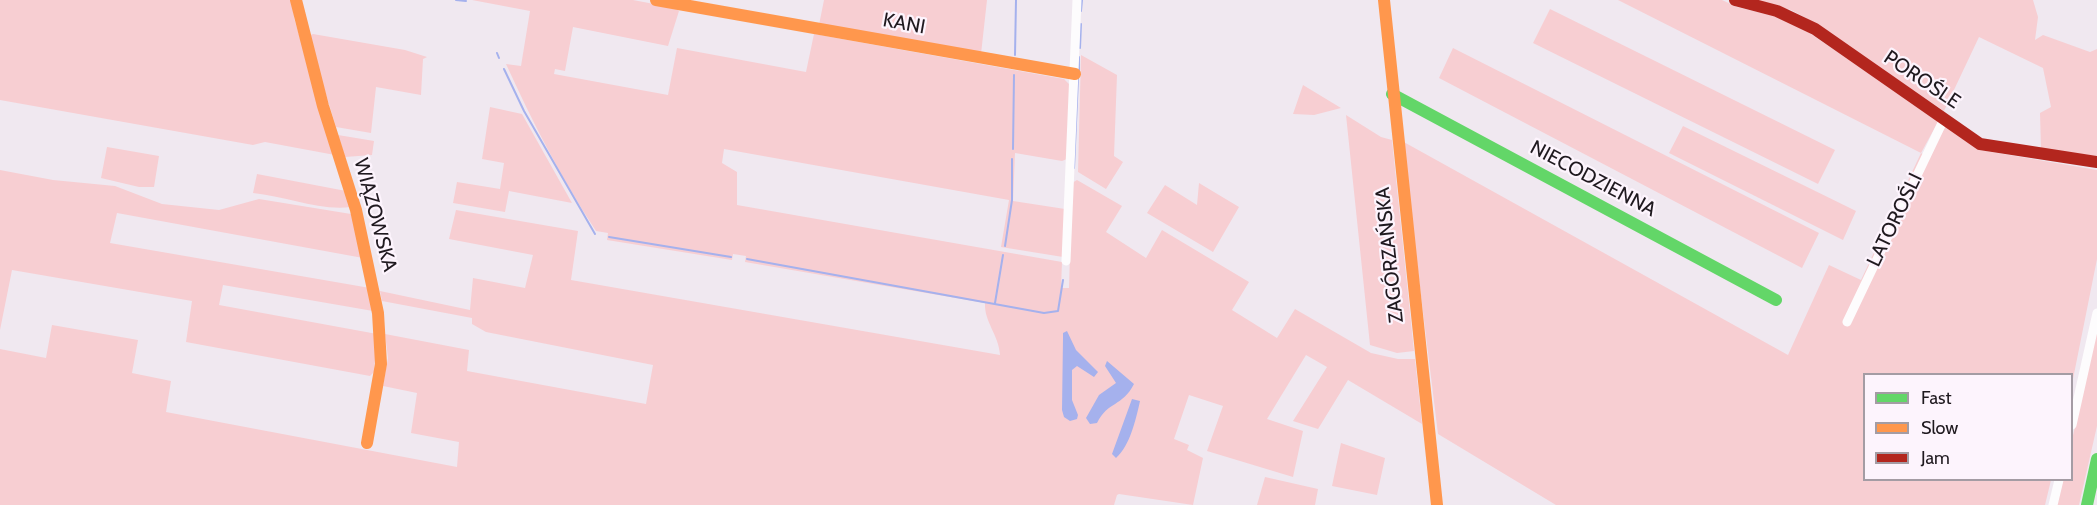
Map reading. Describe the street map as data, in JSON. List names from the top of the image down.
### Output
{
  "streets": {
    "main road": [
      "KANI",
      "POROŚLE",
      "NIECODZIENNA",
      "WIĄZOWSKA",
      "ZAGÓRZAŃSKA"
    ],
    "street": ["LATOROŚLI"]
  },
  "crossings": [
    ["POROŚLE", "LATOROŚLI"],
    ["NIECODZIENNA", "ZAGÓRZAŃSKA"]
  ],
  "legend": ["Fast", "Slow", "Jam"]
}
